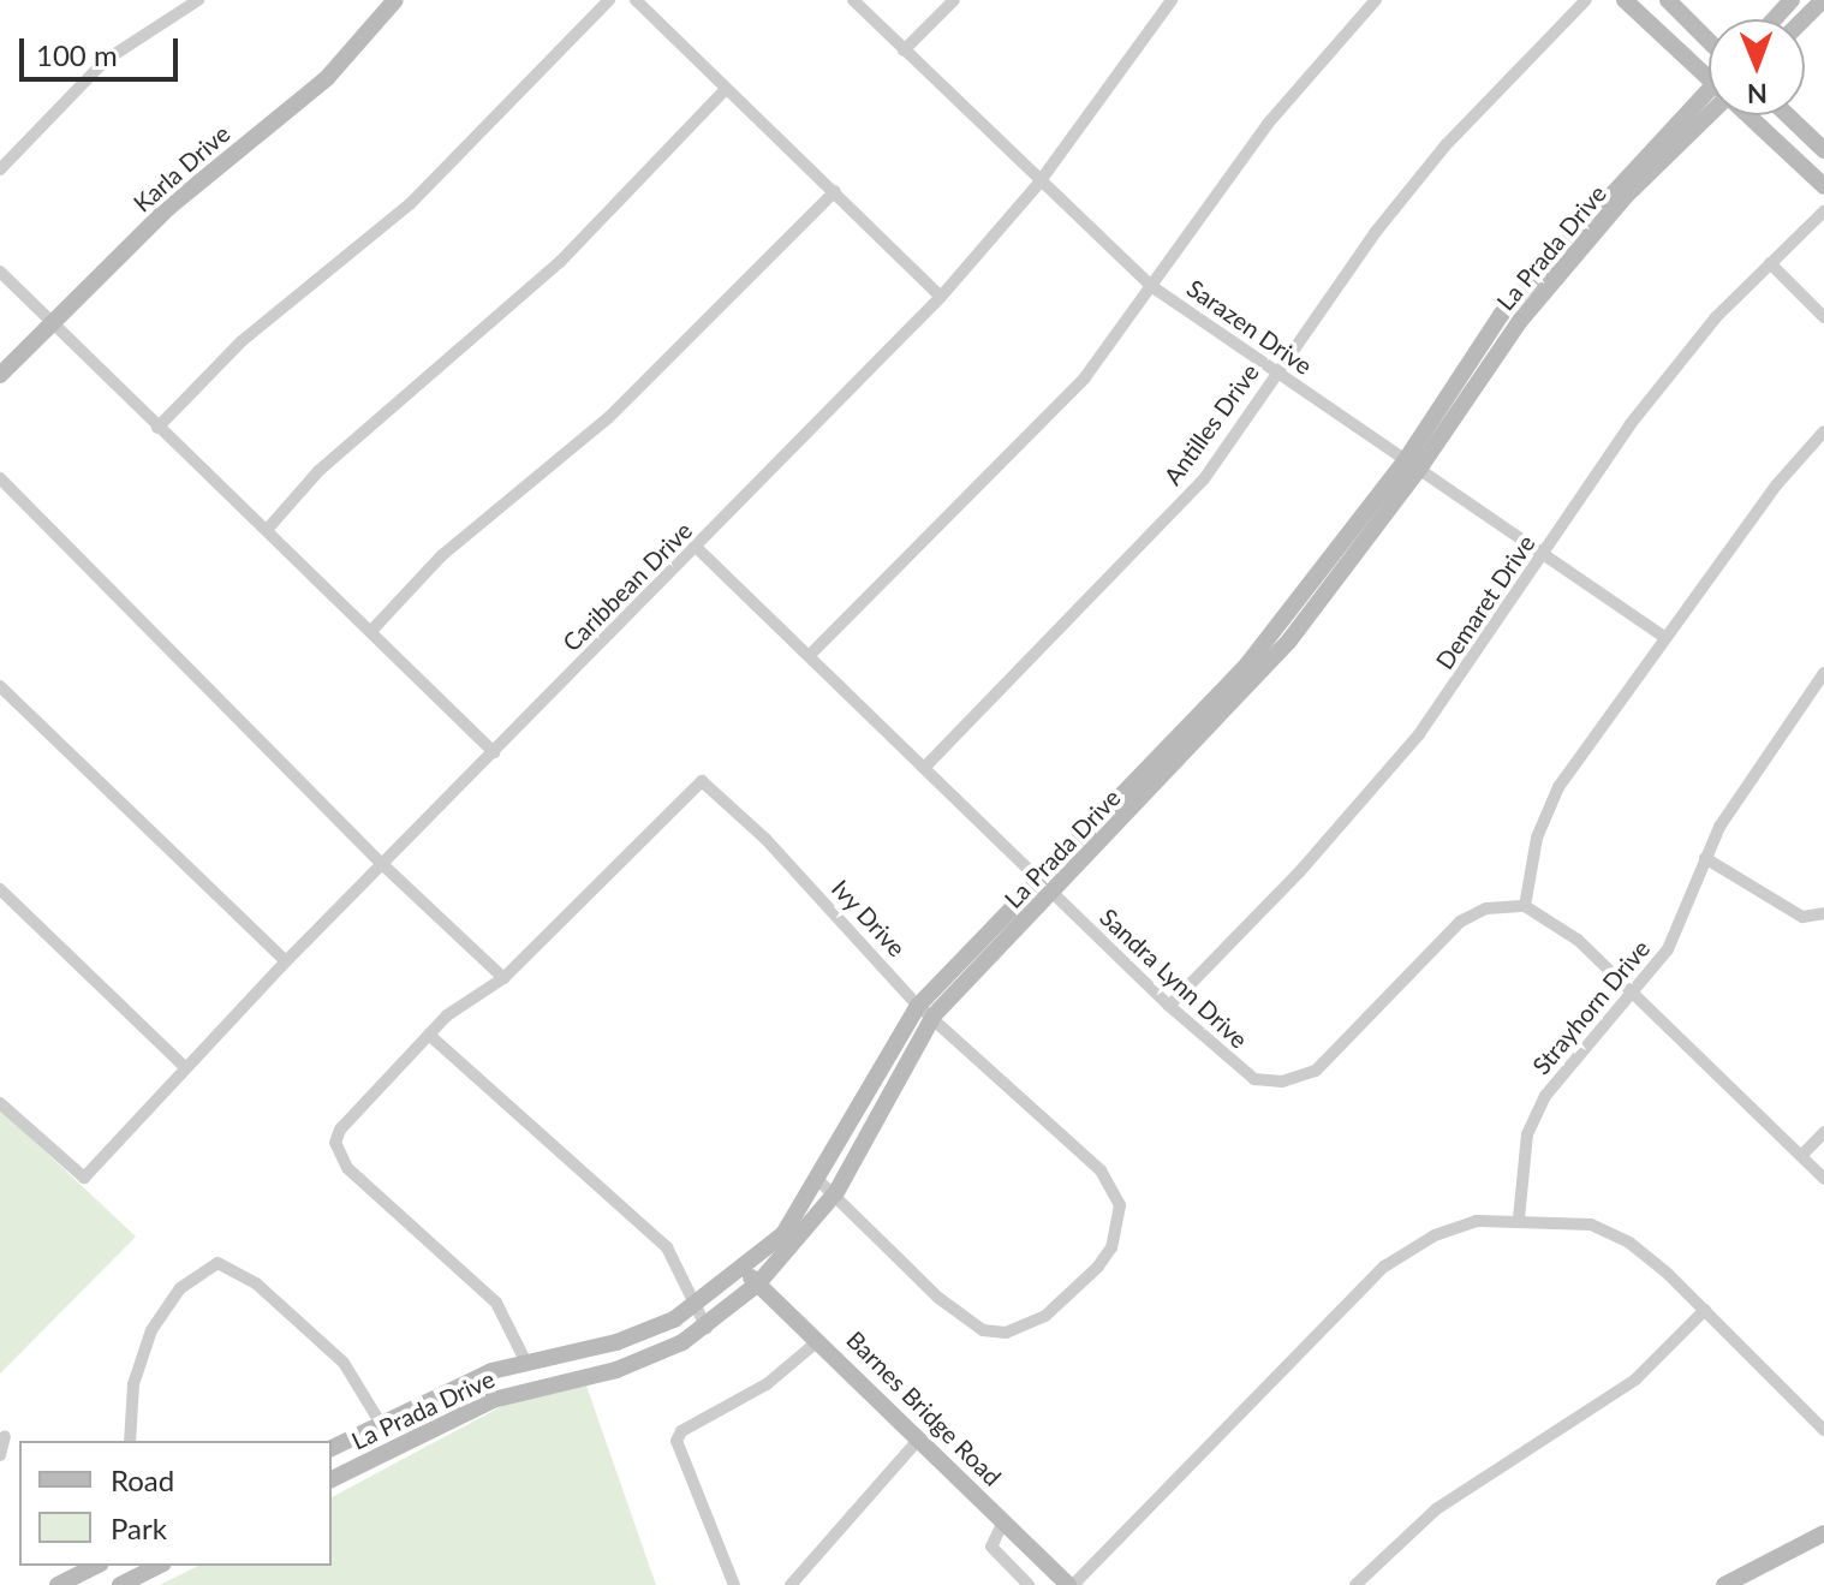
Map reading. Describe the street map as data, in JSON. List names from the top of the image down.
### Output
{
  "streets": {
    "main road": ["Karla Drive", "La Prada Drive", "Barnes Bridge Road"],
    "street": [
      "Sarazen Drive",
      "Antilles Drive",
      "Caribbean Drive",
      "Demaret Drive",
      "Ivy Drive",
      "Sandra Lynn Drive",
      "Strayhorn Drive"
    ]
  },
  "crossings": [
    ["La Prada Drive", "Sarazen Drive"],
    ["La Prada Drive", "Ivy Drive"],
    ["La Prada Drive", "Sandra Lynn Drive"],
    ["La Prada Drive", "Barnes Bridge Road"],
    ["Sarazen Drive", "Antilles Drive"],
    ["Sarazen Drive", "Caribbean Drive"],
    ["Sarazen Drive", "Demaret Drive"],
    ["Antilles Drive", "Sandra Lynn Drive"],
    ["Caribbean Drive", "Sandra Lynn Drive"],
    ["Demaret Drive", "Sandra Lynn Drive"]
  ],
  "legend": ["Road", "Park"],
  "scale_bar": "100 m",
  "north": "bottom"
}
